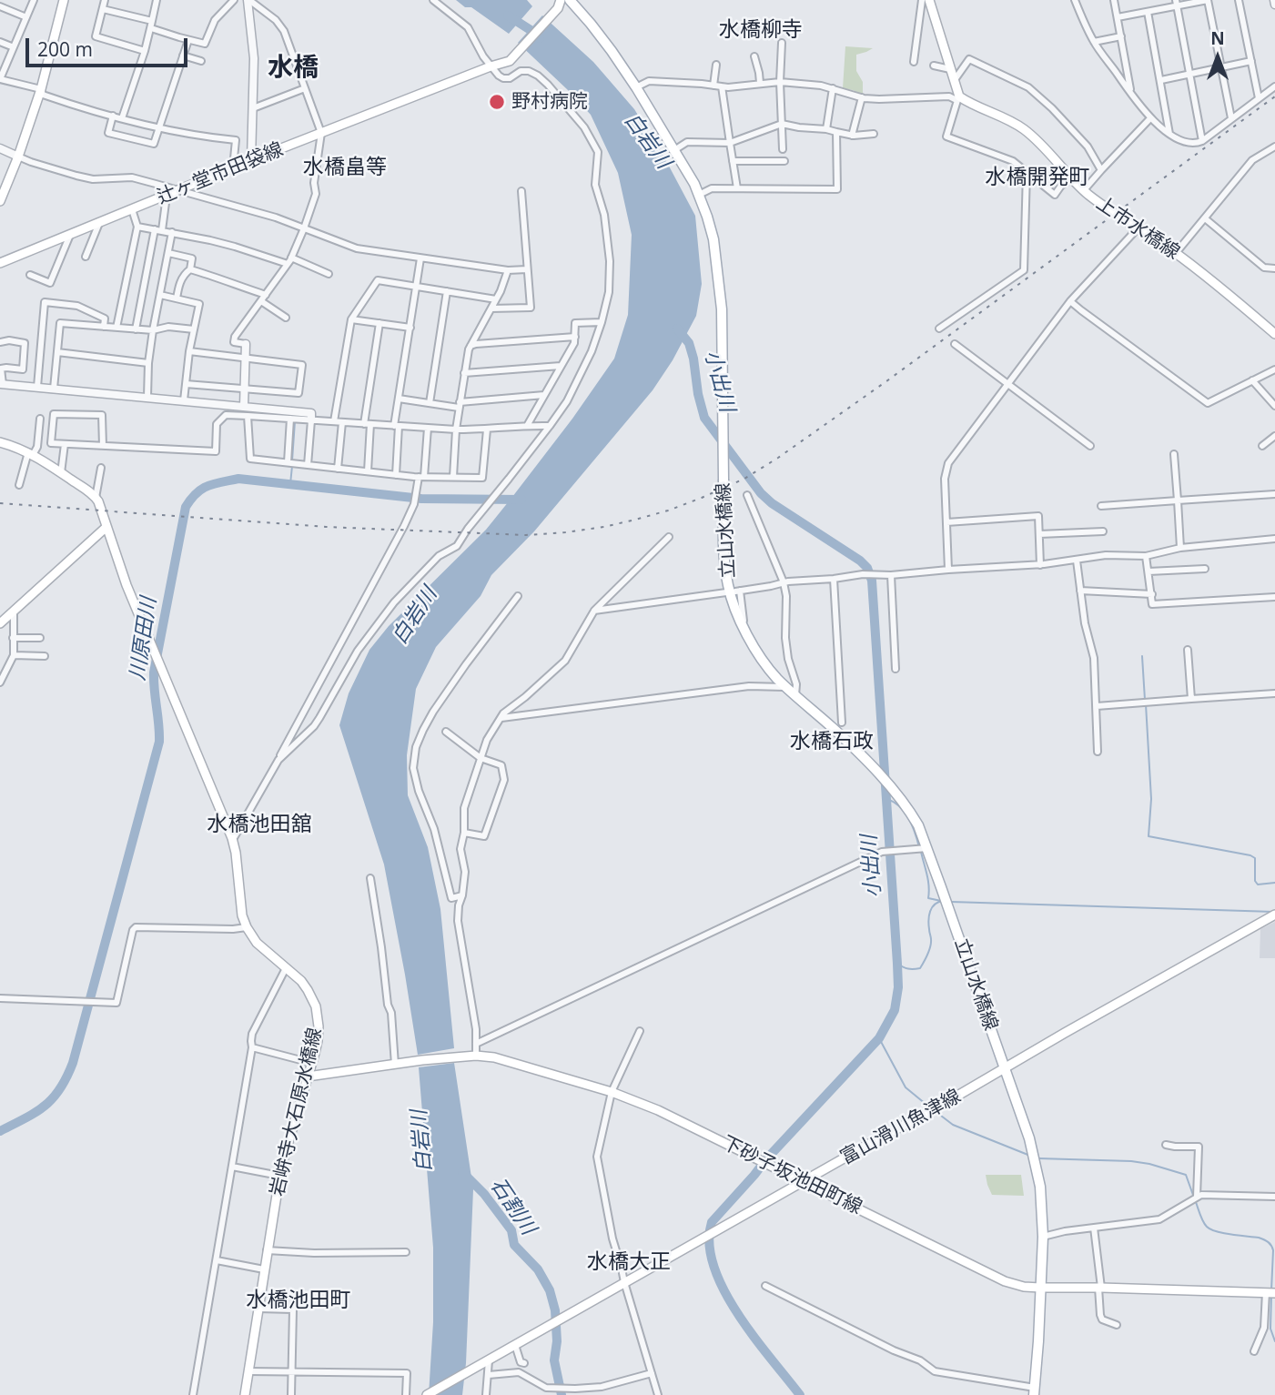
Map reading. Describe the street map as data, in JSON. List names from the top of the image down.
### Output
{
  "streets": {
    "main road": [
      "辻ヶ堂市田袋線",
      "上市水橋線",
      "立山水橋線",
      "岩峅寺大石原水橋線",
      "富山滑川魚津線",
      "下砂子坂池田町線"
    ]
  },
  "crossings": [
    ["立山水橋線", "富山滑川魚津線"],
    ["立山水橋線", "下砂子坂池田町線"],
    ["岩峅寺大石原水橋線", "下砂子坂池田町線"],
    ["富山滑川魚津線", "下砂子坂池田町線"]
  ],
  "districts": [
    "水橋柳寺",
    "水橋",
    "水橋畠等",
    "水橋開発町",
    "水橋石政",
    "水橋池田舘",
    "水橋大正",
    "水橋池田町"
  ],
  "water": [
    "白岩川",
    "小出川",
    "川原田川",
    "石割川"
  ],
  "places": ["野村病院"],
  "scale_bar": "200 m",
  "north": "top"
}
